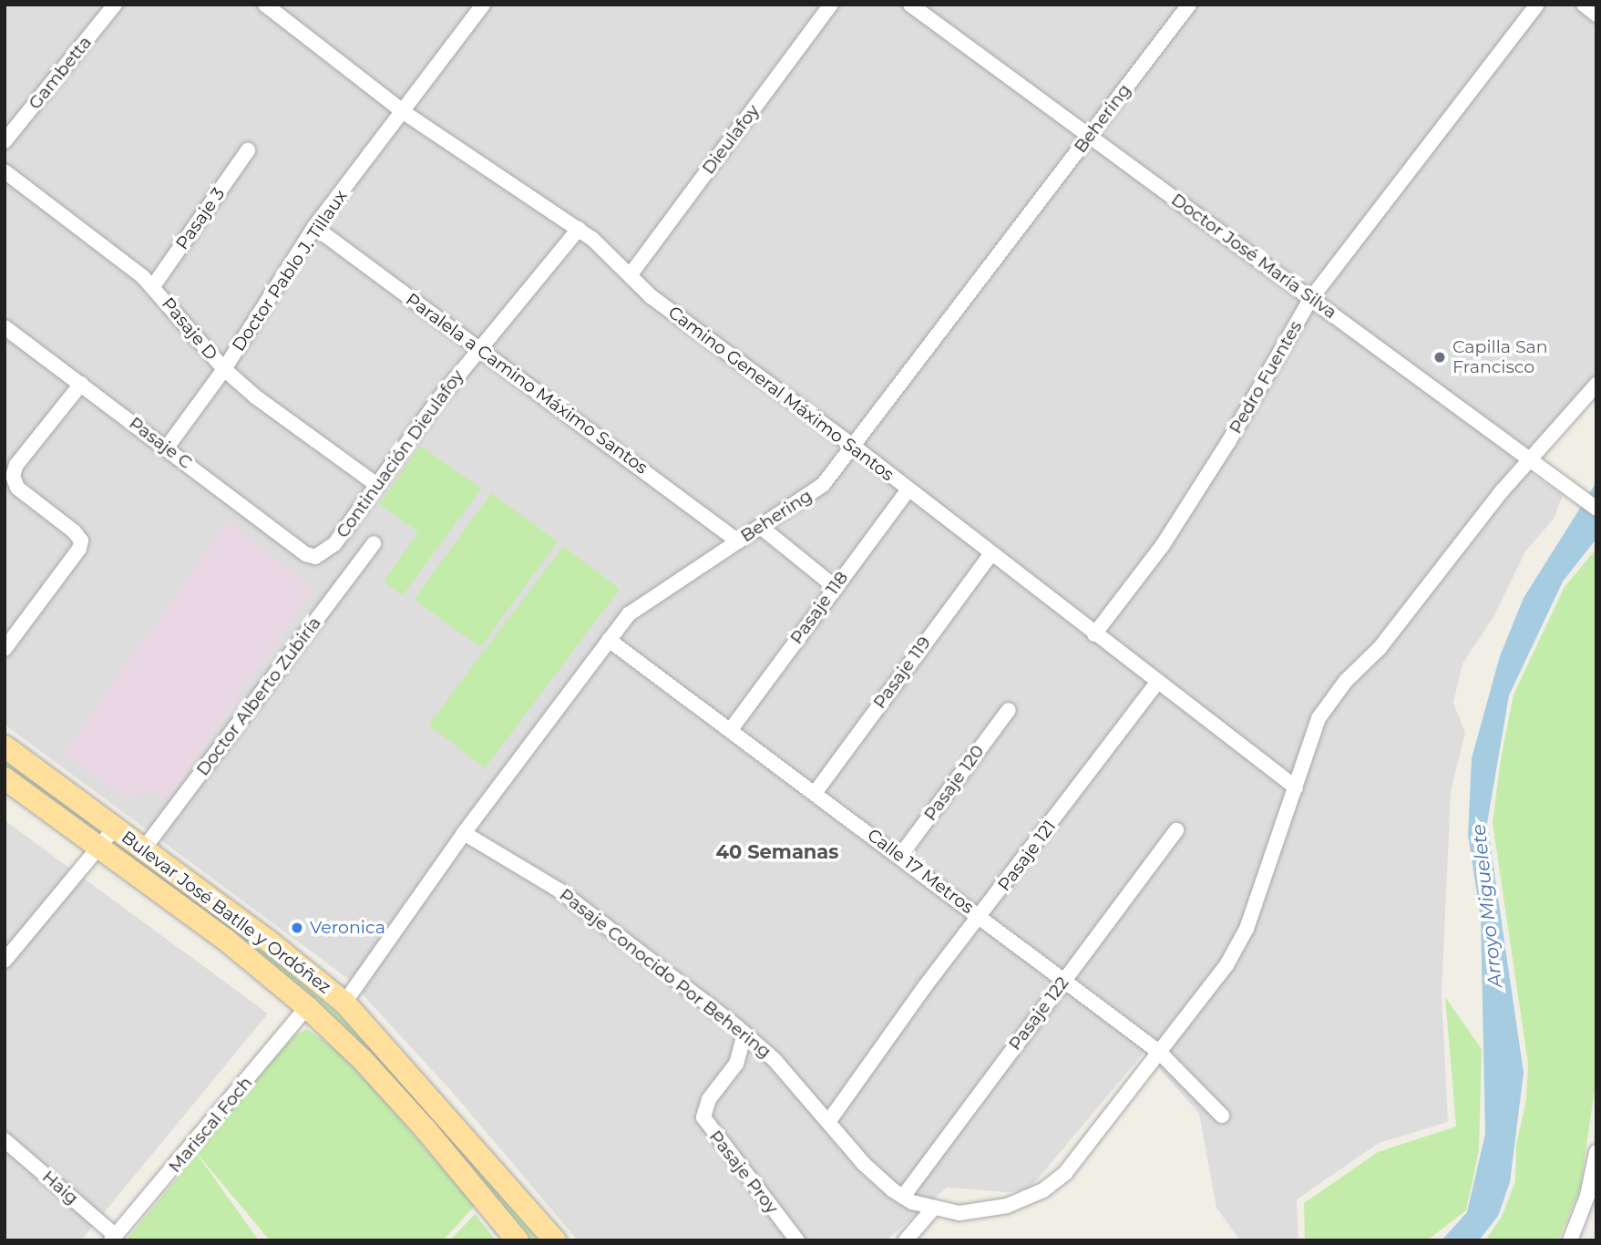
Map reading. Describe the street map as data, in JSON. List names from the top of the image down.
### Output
{
  "streets": {
    "main road": ["Bulevar José Batlle y Ordóñez"],
    "street": [
      "Gambetta",
      "Behering",
      "Dieulafoy",
      "Pasaje 3",
      "Doctor José María Silva",
      "Doctor Pablo J. Tillaux",
      "Pasaje D",
      "Pedro Fuentes",
      "Paralela a Camino Máximo Santos",
      "Camino General Máximo Santos",
      "Pasaje C",
      "Continuación Dieulafoy",
      "Pasaje 118",
      "Pasaje 119",
      "Doctor Alberto Zubiría",
      "Pasaje 120",
      "Pasaje 121",
      "Calle 17 Metros",
      "Pasaje Conocido Por Behering",
      "Pasaje 122",
      "Mariscal Foch",
      "Pasaje Proy",
      "Haig"
    ]
  },
  "crossings": [
    ["Behering", "Doctor José María Silva"],
    ["Behering", "Paralela a Camino Máximo Santos"],
    ["Behering", "Camino General Máximo Santos"],
    ["Behering", "Calle 17 Metros"],
    ["Behering", "Bulevar José Batlle y Ordóñez"],
    ["Behering", "Pasaje Conocido Por Behering"],
    ["Dieulafoy", "Camino General Máximo Santos"],
    ["Pasaje 3", "Pasaje D"],
    ["Doctor José María Silva", "Pedro Fuentes"],
    ["Doctor José María Silva", "Pasaje Conocido Por Behering"],
    ["Doctor Pablo J. Tillaux", "Pasaje D"],
    ["Doctor Pablo J. Tillaux", "Paralela a Camino Máximo Santos"],
    ["Doctor Pablo J. Tillaux", "Camino General Máximo Santos"],
    ["Doctor Pablo J. Tillaux", "Pasaje C"],
    ["Pasaje D", "Continuación Dieulafoy"],
    ["Pedro Fuentes", "Camino General Máximo Santos"],
    ["Paralela a Camino Máximo Santos", "Continuación Dieulafoy"],
    ["Camino General Máximo Santos", "Continuación Dieulafoy"],
    ["Camino General Máximo Santos", "Pasaje 118"],
    ["Camino General Máximo Santos", "Pasaje 119"],
    ["Camino General Máximo Santos", "Pasaje 121"],
    ["Camino General Máximo Santos", "Pasaje Conocido Por Behering"],
    ["Pasaje C", "Continuación Dieulafoy"],
    ["Pasaje 118", "Calle 17 Metros"],
    ["Pasaje 119", "Calle 17 Metros"],
    ["Doctor Alberto Zubiría", "Bulevar José Batlle y Ordóñez"],
    ["Pasaje 120", "Calle 17 Metros"],
    ["Pasaje 121", "Calle 17 Metros"],
    ["Pasaje 121", "Pasaje Conocido Por Behering"],
    ["Calle 17 Metros", "Pasaje Conocido Por Behering"],
    ["Calle 17 Metros", "Pasaje 122"],
    ["Bulevar José Batlle y Ordóñez", "Mariscal Foch"],
    ["Pasaje Conocido Por Behering", "Pasaje 122"],
    ["Pasaje Conocido Por Behering", "Pasaje Proy"],
    ["Mariscal Foch", "Haig"]
  ],
  "districts": ["40 Semanas"],
  "water": ["Arroyo Miguelete"],
  "places": ["Capilla San Francisco", "Veronica"]
}
